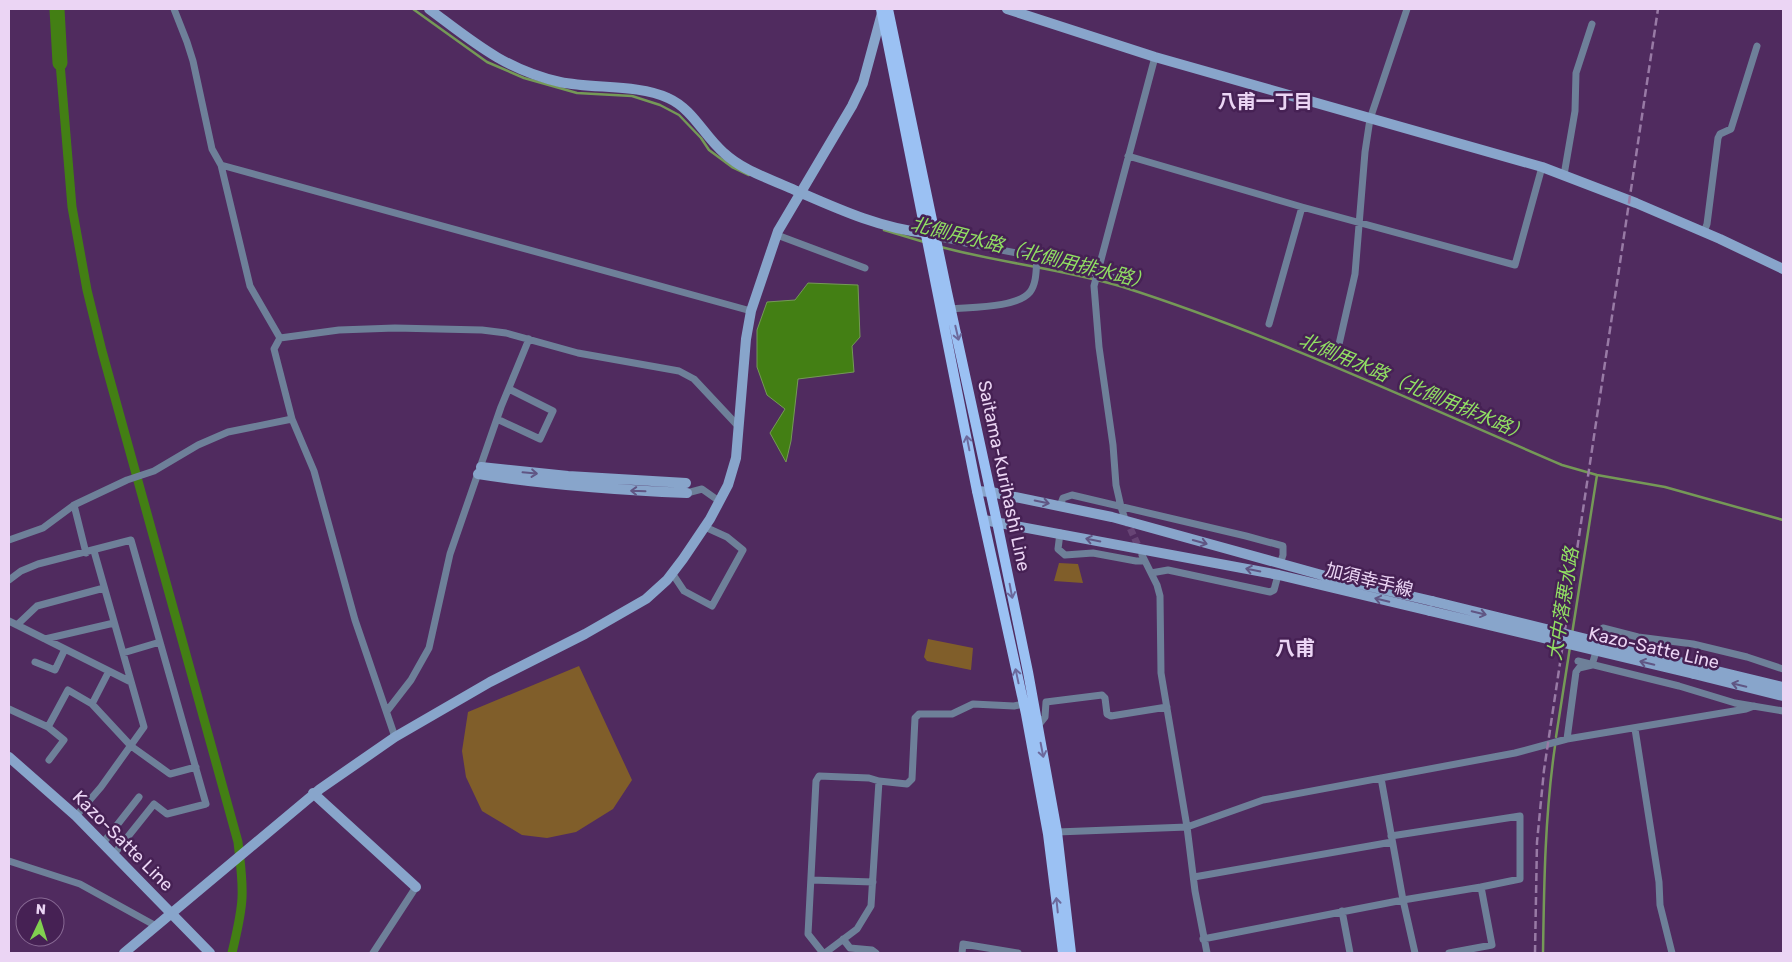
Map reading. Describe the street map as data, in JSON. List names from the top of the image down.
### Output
{
  "streets": {
    "main road": ["Saitama-Kurihashi Line"],
    "street": ["加須幸手線", "Kazo-Satte Line"]
  },
  "crossings": [
    ["Saitama-Kurihashi Line", "加須幸手線"],
    ["加須幸手線", "Kazo-Satte Line"]
  ],
  "districts": ["八甫一丁目", "八甫"],
  "water": ["北側用水路（北側用排水路）", "大中落悪水路"],
  "north": "top"
}
